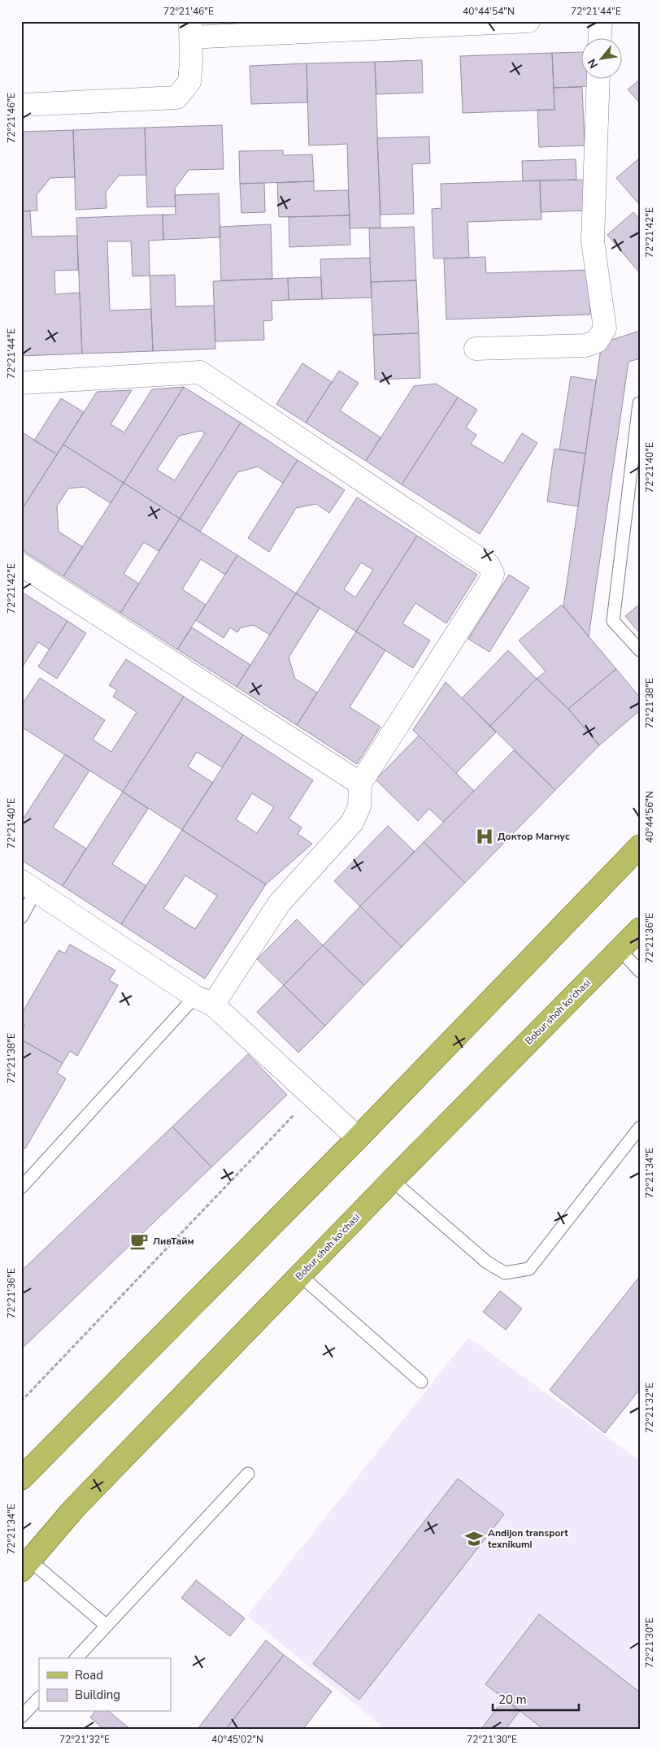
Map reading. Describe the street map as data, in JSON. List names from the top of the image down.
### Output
{
  "streets": {
    "main road": ["Bobur shoh ko'chasi"]
  },
  "places": {
    "hospital": ["Доктор Магнус"],
    "cafe": ["ЛивТайм"],
    "school or university": ["Andijon transport texnikumi"]
  },
  "legend": ["Road", "Building"],
  "scale_bar": "20 m",
  "north": "bottom left",
  "coordinates": [
    "72°21'46\"E",
    "40°44'54\"N",
    "72°21'44\"E",
    "72°21'42\"E",
    "72°21'40\"E",
    "72°21'38\"E",
    "40°44'56\"N",
    "72°21'36\"E",
    "72°21'34\"E",
    "72°21'32\"E",
    "72°21'30\"E",
    "40°45'02\"N"
  ]
}
